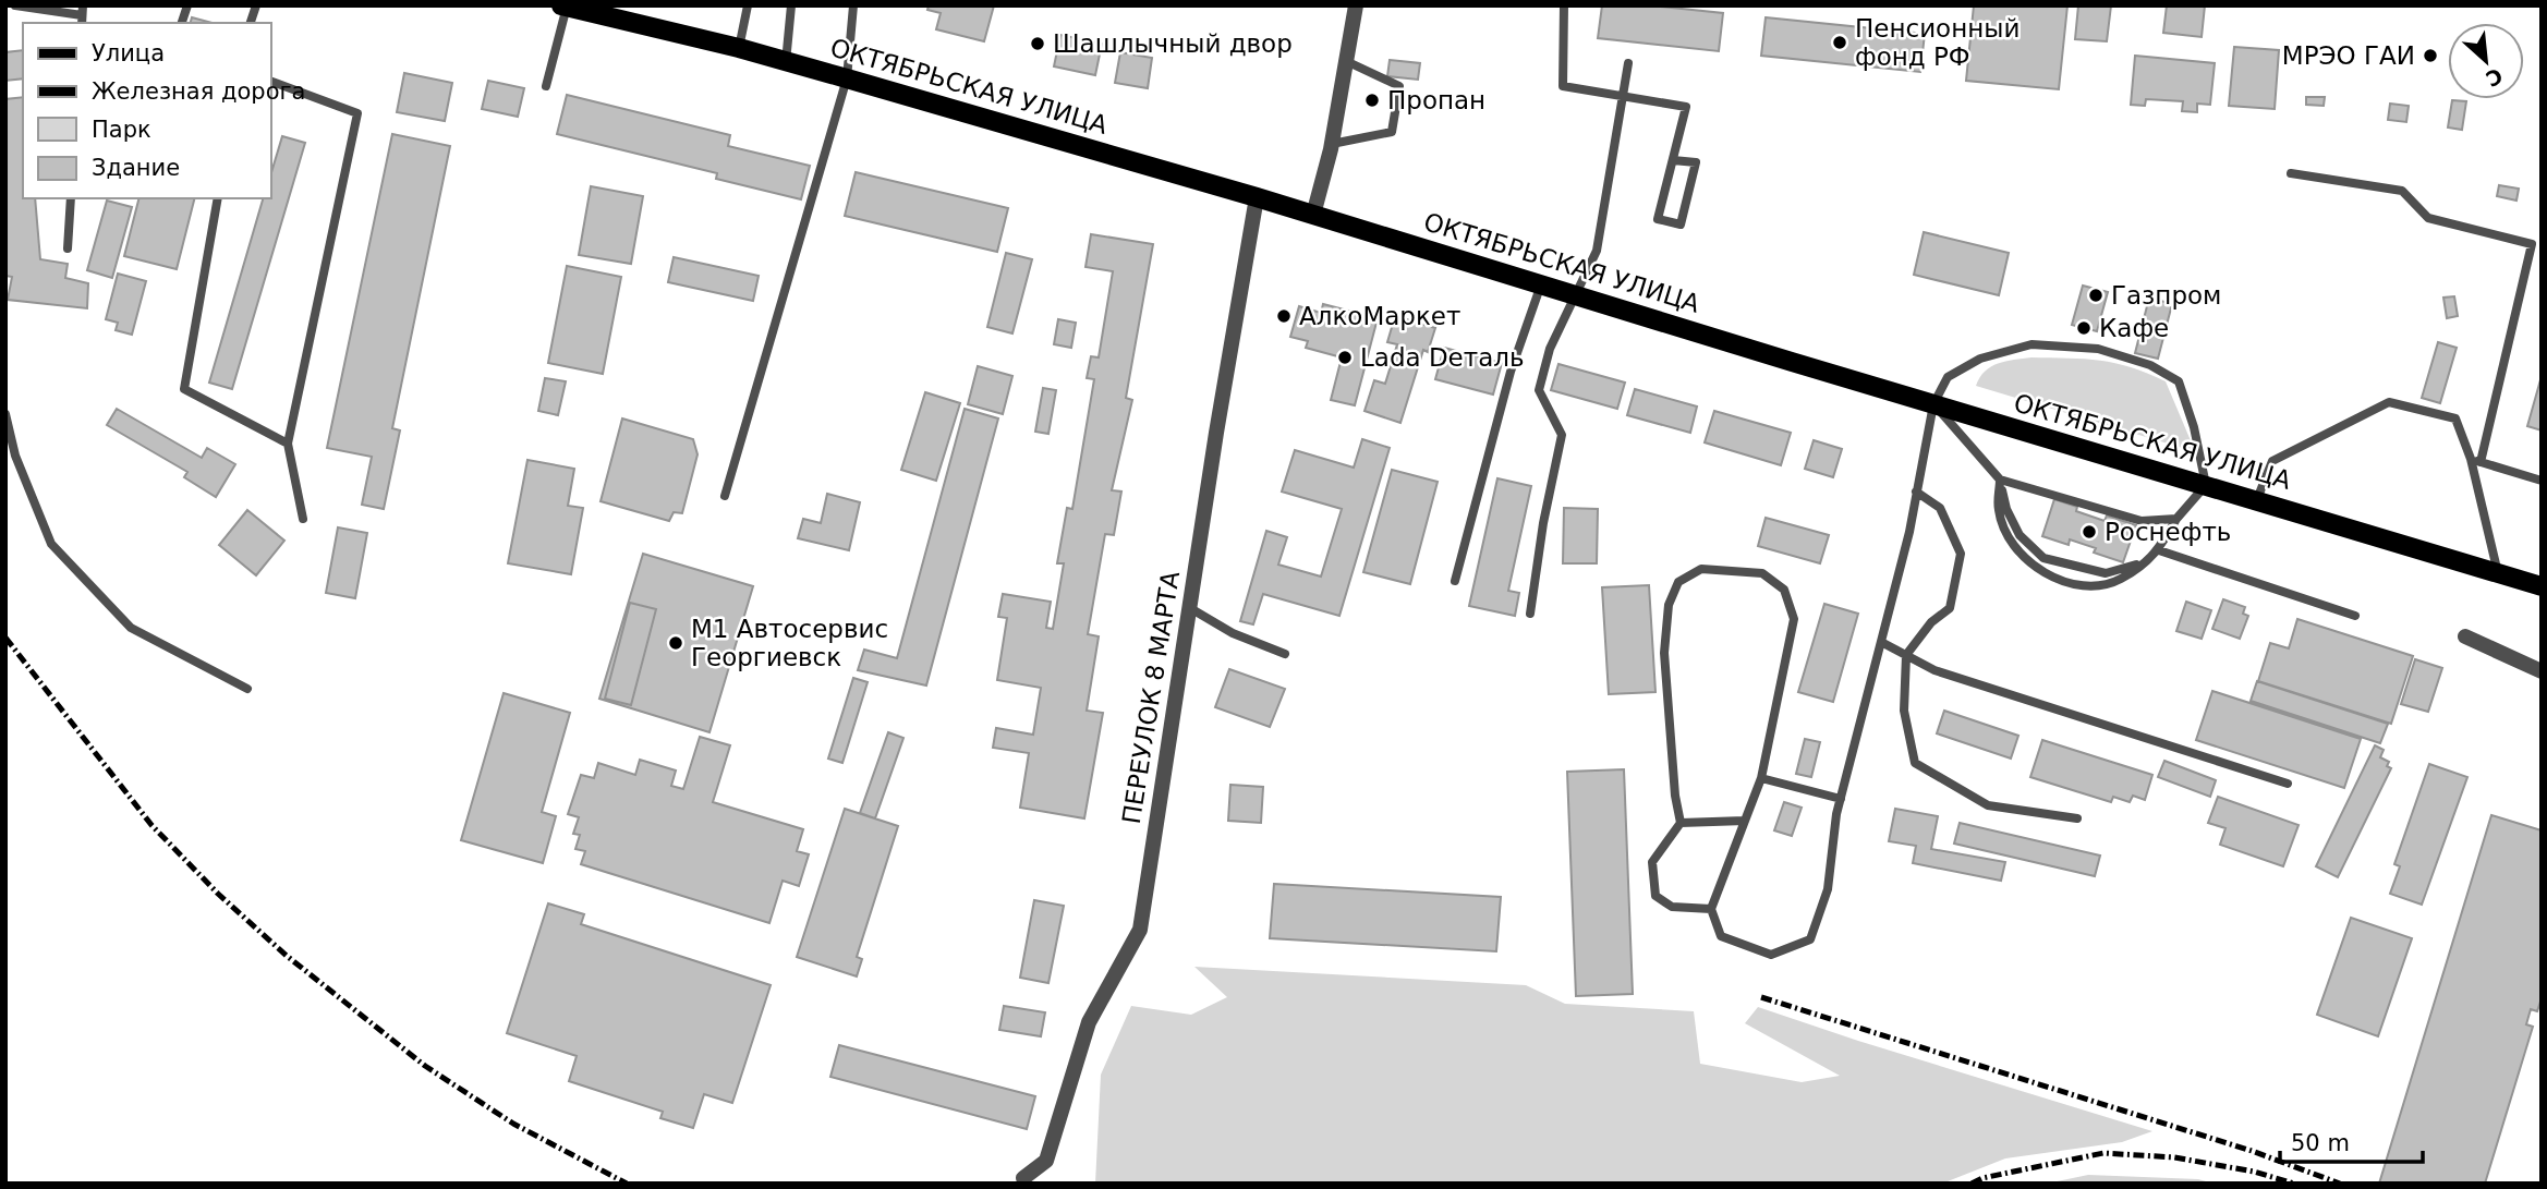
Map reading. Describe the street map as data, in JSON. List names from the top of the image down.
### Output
{
  "streets": {
    "main road": ["ОКТЯБРЬСКАЯ УЛИЦА"],
    "street": ["ПЕРЕУЛОК 8 МАРТА"]
  },
  "crossings": [
    ["ОКТЯБРЬСКАЯ УЛИЦА", "ПЕРЕУЛОК 8 МАРТА"]
  ],
  "places": [
    "Пенсионный фонд РФ",
    "Шашлычный двор",
    "МРЭО ГАИ",
    "Пропан",
    "Газпром",
    "АлкоМаркет",
    "Кафе",
    "Lada Dеталь",
    "Роснефть",
    "М1 Автосервис Георгиевск"
  ],
  "legend": [
    "Улица",
    "Железная дорога",
    "Парк",
    "Здание"
  ],
  "scale_bar": "50 m",
  "north": "bottom right"
}
